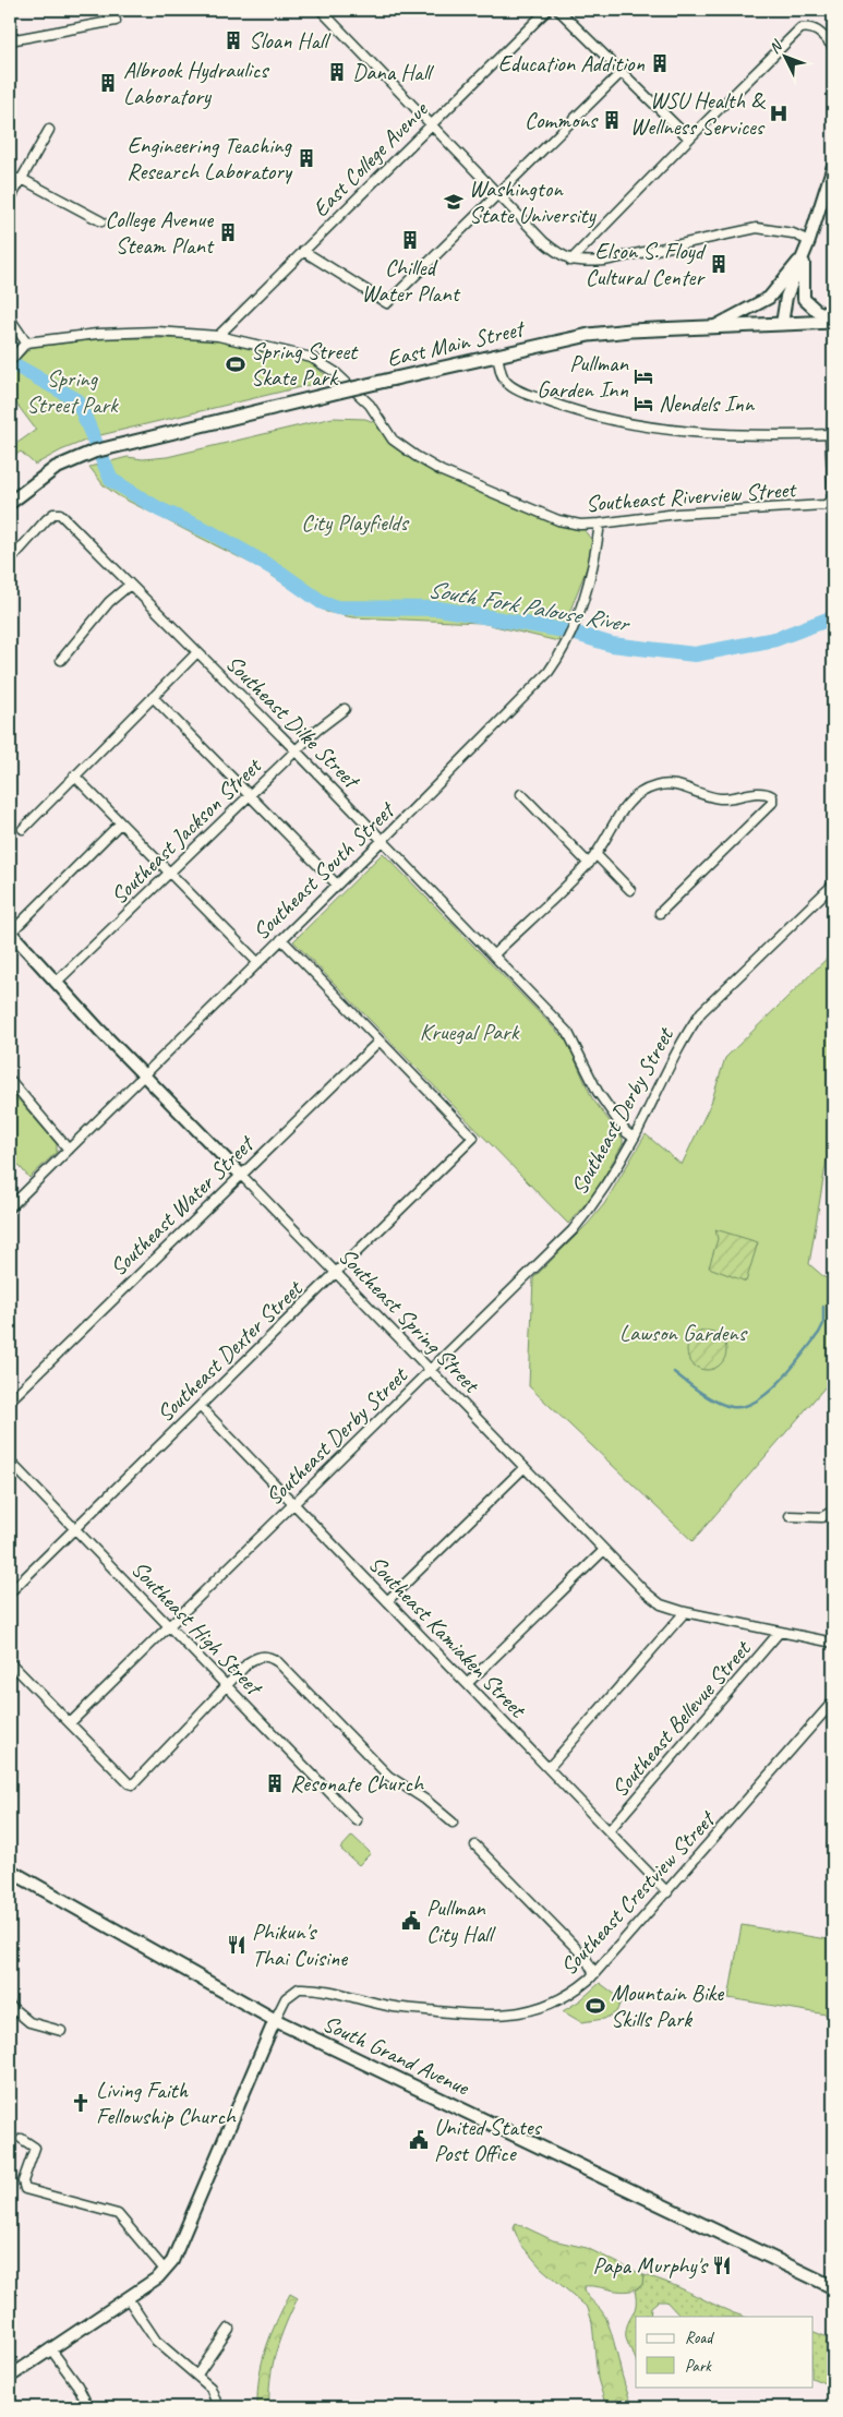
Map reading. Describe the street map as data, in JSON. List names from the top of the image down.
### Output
{
  "streets": {
    "main road": ["East Main Street", "South Grand Avenue"],
    "street": [
      "East College Avenue",
      "Southeast Riverview Street",
      "Southeast Dilke Street",
      "Southeast Jackson Street",
      "Southeast South Street",
      "Southeast Derby Street",
      "Southeast Water Street",
      "Southeast Spring Street",
      "Southeast Dexter Street",
      "Southeast High Street",
      "Southeast Kamiaken Street",
      "Southeast Bellevue Street",
      "Southeast Crestview Street"
    ]
  },
  "crossings": [
    ["East College Avenue", "Southeast Riverview Street"],
    ["Southeast Riverview Street", "Southeast South Street"],
    ["Southeast Dilke Street", "Southeast Jackson Street"],
    ["Southeast Dilke Street", "Southeast South Street"],
    ["Southeast Dilke Street", "Southeast Derby Street"],
    ["Southeast Jackson Street", "Southeast Spring Street"],
    ["Southeast South Street", "Southeast Spring Street"],
    ["Southeast Derby Street", "Southeast Spring Street"],
    ["Southeast Derby Street", "Southeast High Street"],
    ["Southeast Derby Street", "Southeast Kamiaken Street"],
    ["Southeast Water Street", "Southeast Spring Street"],
    ["Southeast Water Street", "Southeast Dexter Street"],
    ["Southeast Spring Street", "Southeast Dexter Street"],
    ["Southeast Spring Street", "Southeast Bellevue Street"],
    ["Southeast Dexter Street", "Southeast High Street"],
    ["Southeast Dexter Street", "Southeast Kamiaken Street"],
    ["Southeast Kamiaken Street", "Southeast Bellevue Street"],
    ["Southeast Kamiaken Street", "Southeast Crestview Street"],
    ["Southeast Crestview Street", "South Grand Avenue"]
  ],
  "water": ["South Fork Palouse River"],
  "parks": [
    "Spring Street Park",
    "City Playfields",
    "Kruegal Park",
    "Lawson Gardens"
  ],
  "places": {
    "building": [
      "Sloan Hall",
      "Education Addition",
      "Dana Hall",
      "Albrook Hydraulics Laboratory",
      "Commons",
      "Engineering Teaching Research Laboratory",
      "College Avenue Steam Plant",
      "Chilled Water Plant",
      "Elson S. Floyd Cultural Center",
      "Resonate Church"
    ],
    "hospital": ["WSU Health & Wellness Services"],
    "school or university": ["Washington State University"],
    "sports": ["Spring Street Skate Park", "Mountain Bike Skills Park"],
    "hotel": ["Pullman Garden Inn", "Nendels Inn"],
    "public building": ["Pullman City Hall", "United States Post Office"],
    "restaurant": ["Phikun's Thai Cuisine", "Papa Murphy's"],
    "church": ["Living Faith Fellowship Church"]
  },
  "legend": ["Road", "Park"],
  "north": "top left"
}
